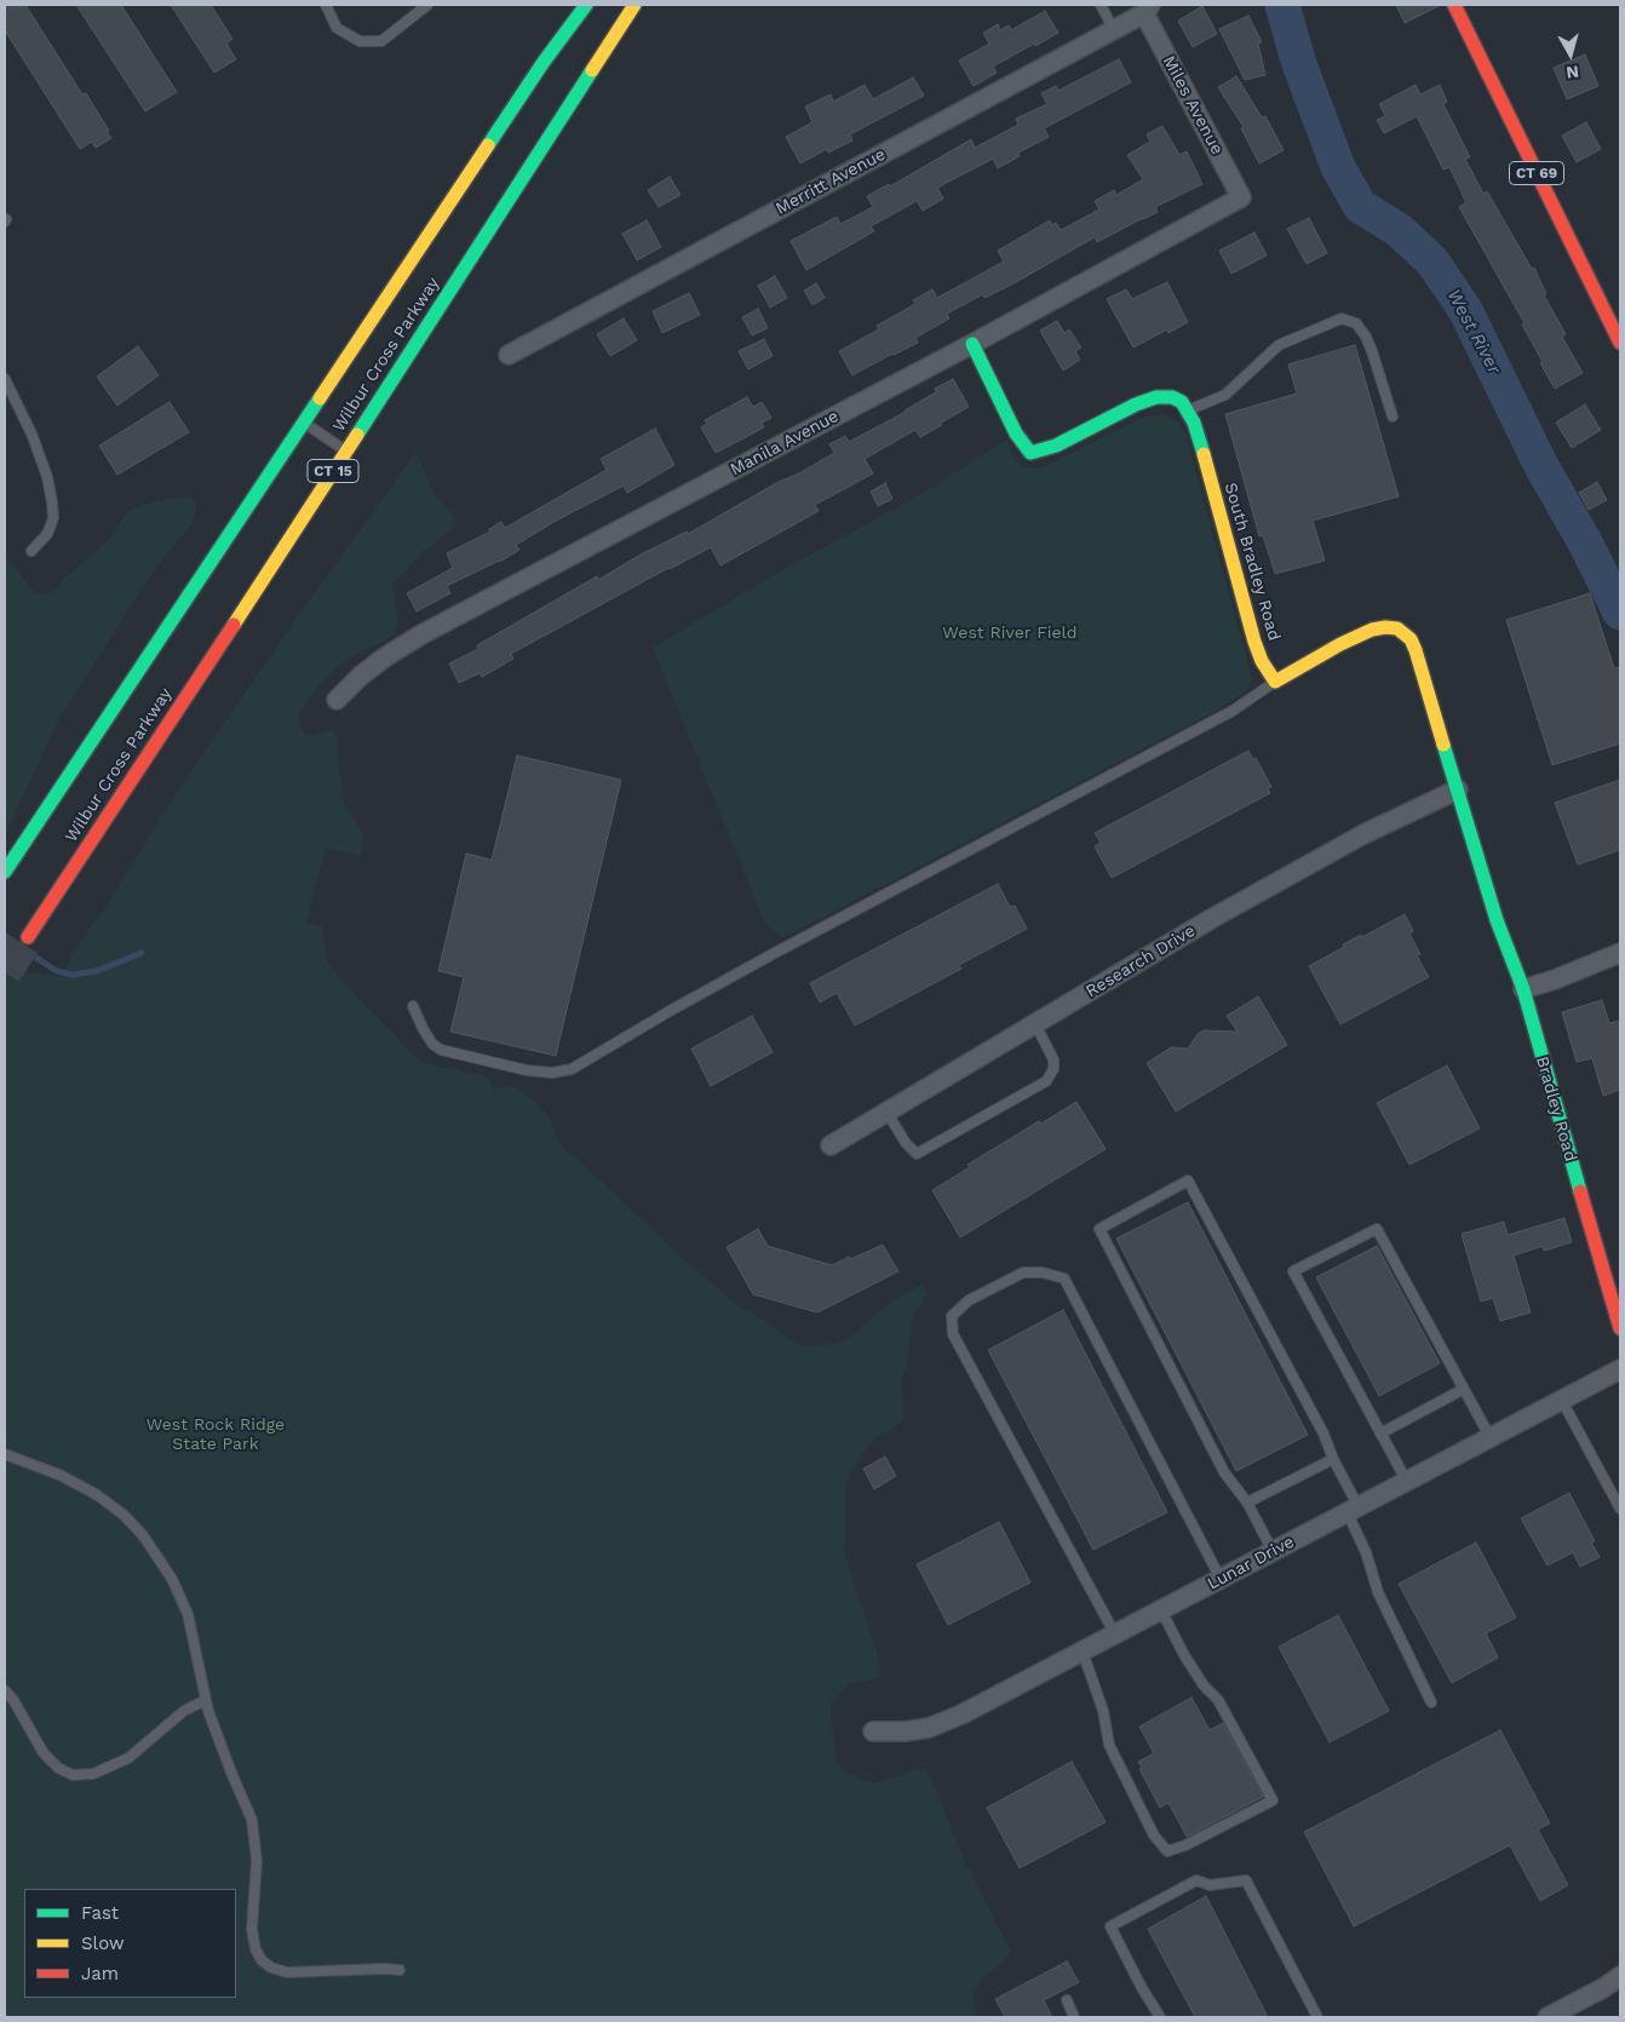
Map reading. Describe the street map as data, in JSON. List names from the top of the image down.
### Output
{
  "streets": {
    "main road": [
      "CT 69",
      "Wilbur Cross Parkway",
      "CT 15",
      "South Bradley Road",
      "Bradley Road"
    ],
    "street": [
      "Miles Avenue",
      "Merritt Avenue",
      "Manila Avenue",
      "Research Drive",
      "Lunar Drive"
    ]
  },
  "crossings": [
    ["Miles Avenue", "Merritt Avenue"],
    ["Miles Avenue", "Manila Avenue"]
  ],
  "water": ["West River"],
  "parks": ["West River Field", "West Rock Ridge State Park"],
  "legend": ["Fast", "Slow", "Jam"],
  "north": "bottom"
}
